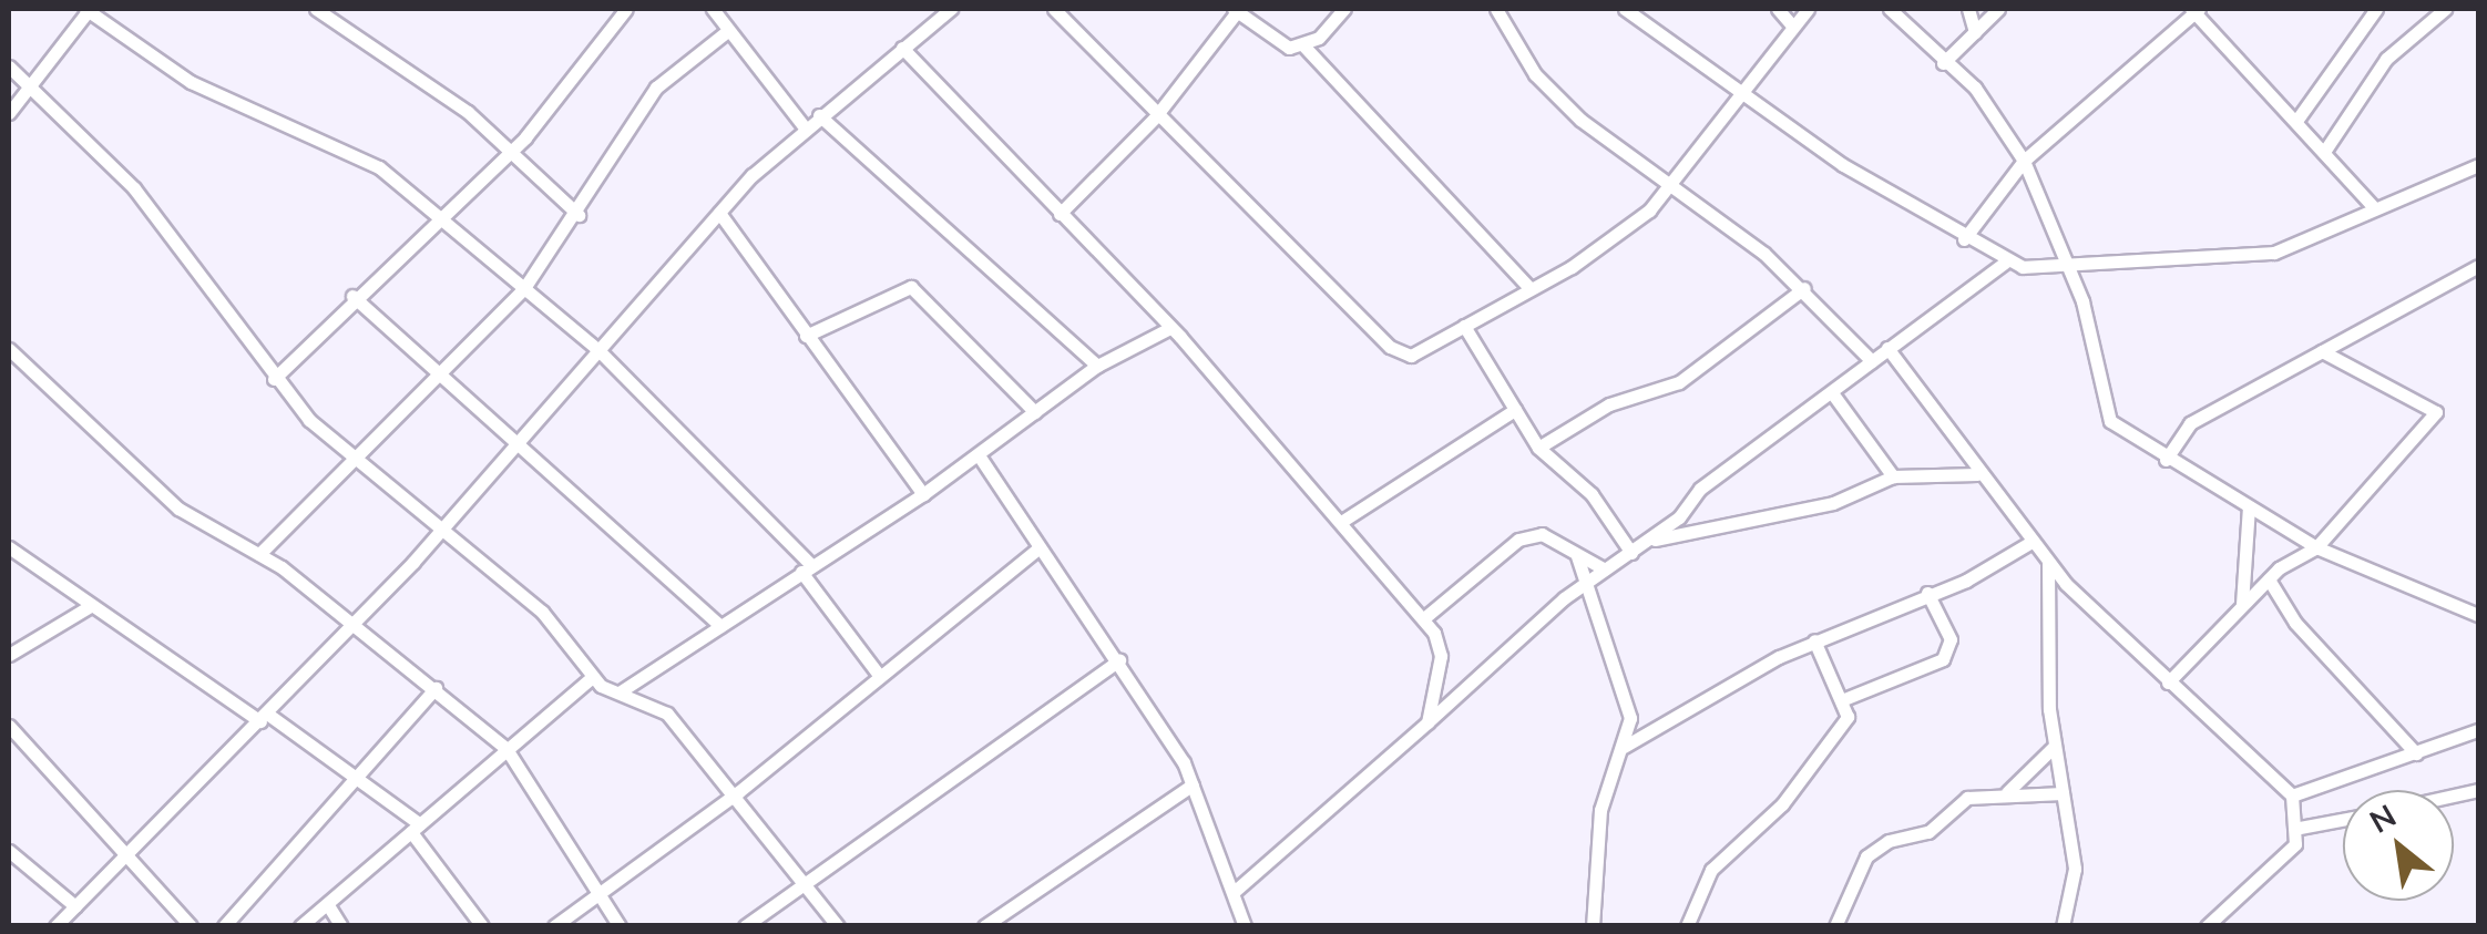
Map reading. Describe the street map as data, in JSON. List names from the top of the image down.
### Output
{
  "north": "top left"
}
